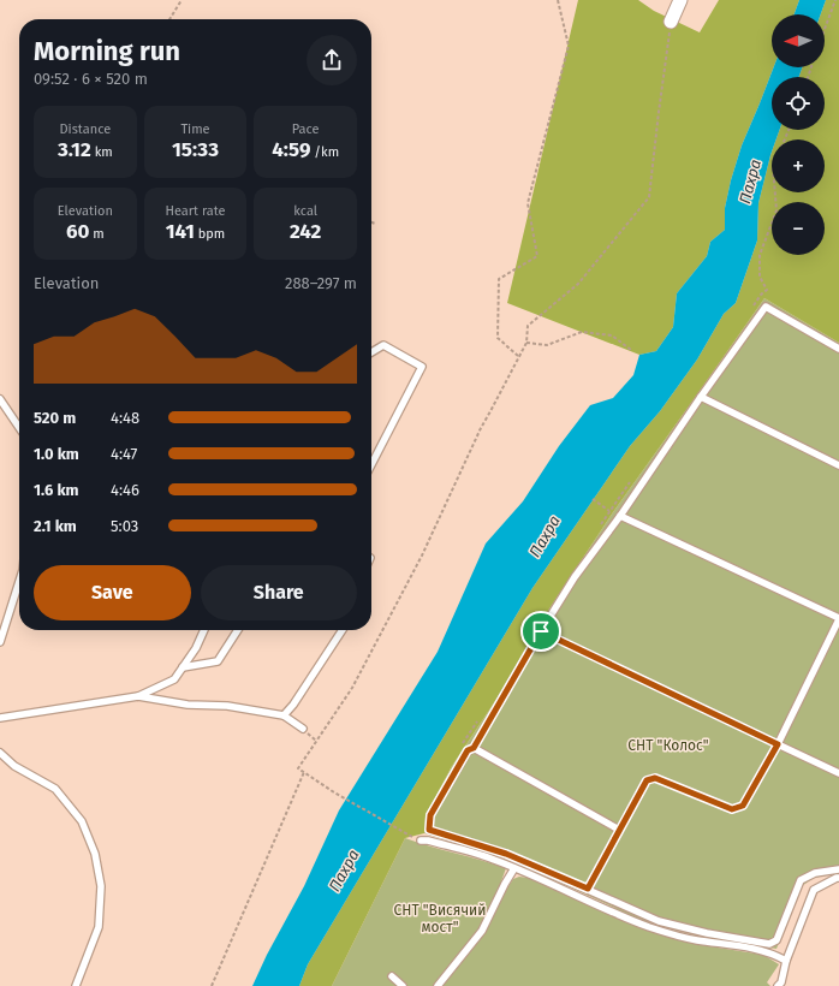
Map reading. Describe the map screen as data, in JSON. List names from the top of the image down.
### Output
{
  "water": ["Пахра"],
  "parks": ["СНТ \"Колос\"", "СНТ \"Висячий мост\""],
  "north": "left",
  "page": {
    "map_buttons": ["+", "−"],
    "heading": ["Morning run", "09:52 · 6 × 520 m"],
    "stats": [
      ["Distance", "3.12 km"],
      ["Time", "15:33"],
      ["Pace", "4:59 /km"],
      ["Elevation", "60 m"],
      ["Heart rate", "141 bpm"],
      ["kcal", "242"]
    ],
    "chart": ["Elevation", "288–297 m"],
    "list": [
      {
        "name": "520 m",
        "note": "4:48"
      },
      {
        "name": "1.0 km",
        "note": "4:47"
      },
      {
        "name": "1.6 km",
        "note": "4:46"
      },
      {
        "name": "2.1 km",
        "note": "5:03"
      }
    ],
    "buttons": ["Save", "Share"]
  }
}
